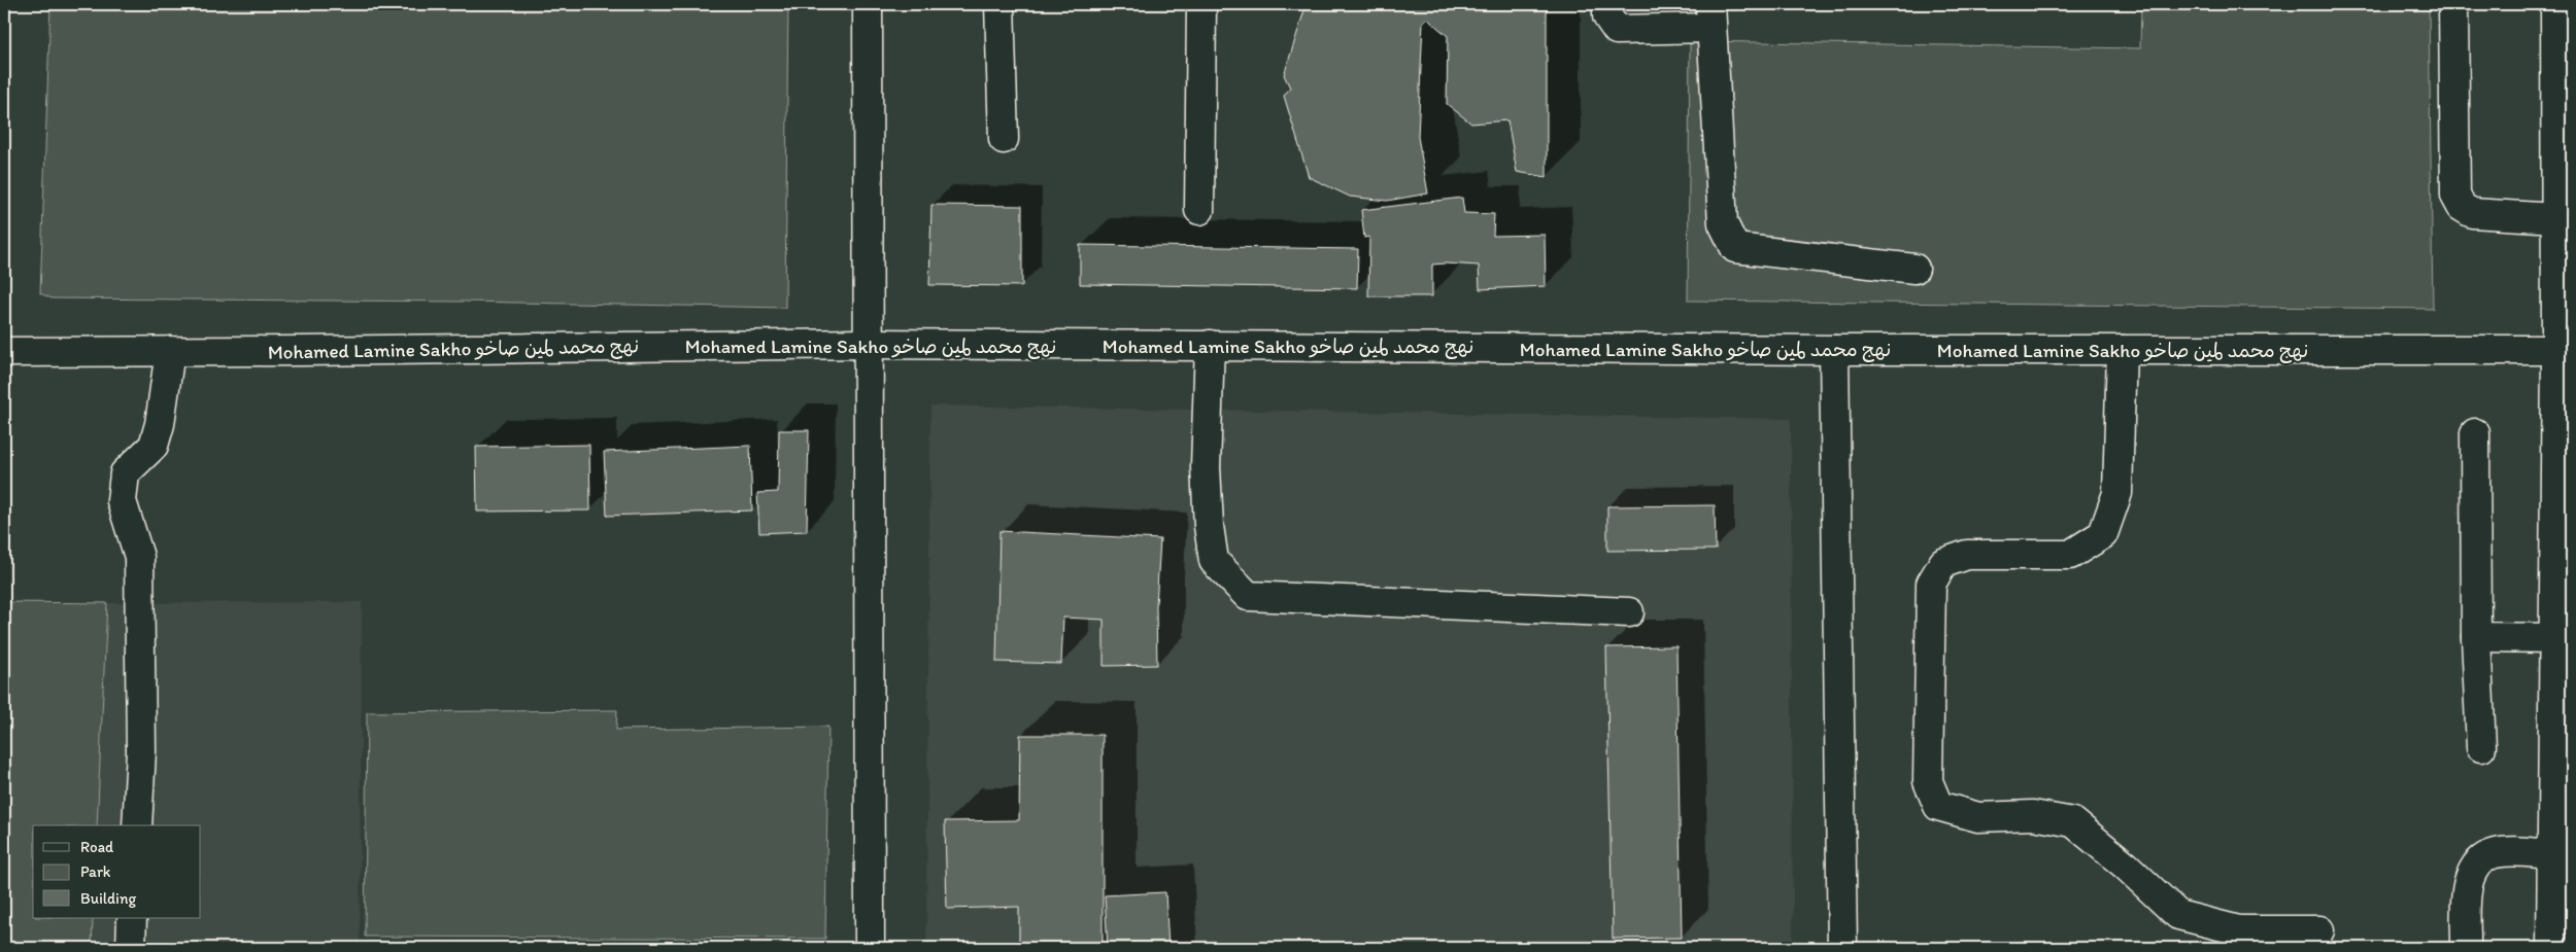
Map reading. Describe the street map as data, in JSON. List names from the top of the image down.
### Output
{
  "streets": {
    "main road": ["Mohamed Lamine Sakho نهج محمد لمين صاخو"]
  },
  "legend": ["Road", "Park", "Building"]
}
